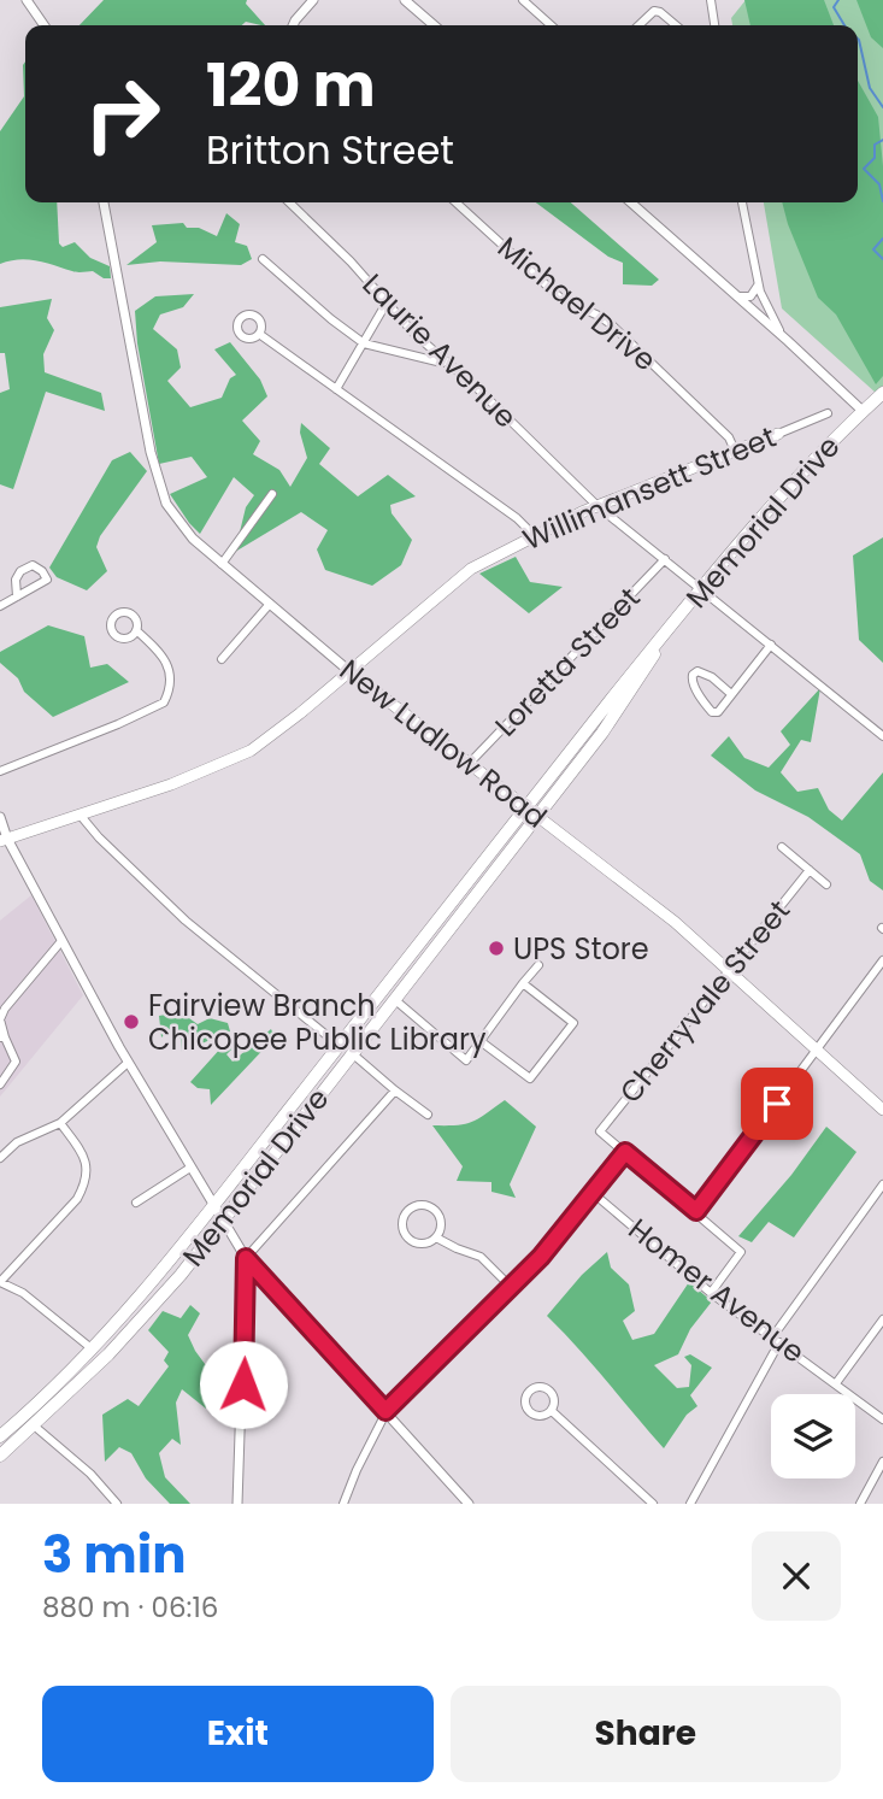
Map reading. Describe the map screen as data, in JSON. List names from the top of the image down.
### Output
{
  "streets": {
    "main road": ["Willimansett Street", "Memorial Drive", "New Ludlow Road"],
    "street": [
      "Michael Drive",
      "Laurie Avenue",
      "Loretta Street",
      "Cherryvale Street",
      "Homer Avenue"
    ]
  },
  "crossings": [
    ["Michael Drive", "Willimansett Street"],
    ["Laurie Avenue", "Willimansett Street"],
    ["Laurie Avenue", "Memorial Drive"],
    ["Laurie Avenue", "Loretta Street"],
    ["Willimansett Street", "New Ludlow Road"],
    ["Memorial Drive", "New Ludlow Road"],
    ["Loretta Street", "New Ludlow Road"],
    ["New Ludlow Road", "Cherryvale Street"]
  ],
  "places": ["UPS Store", "Fairview Branch Chicopee Public Library"],
  "page": {
    "turn": ["120 m", "Britton Street"],
    "heading": ["3 min", "880 m · 06:16"],
    "buttons": ["Exit", "Share"]
  }
}
